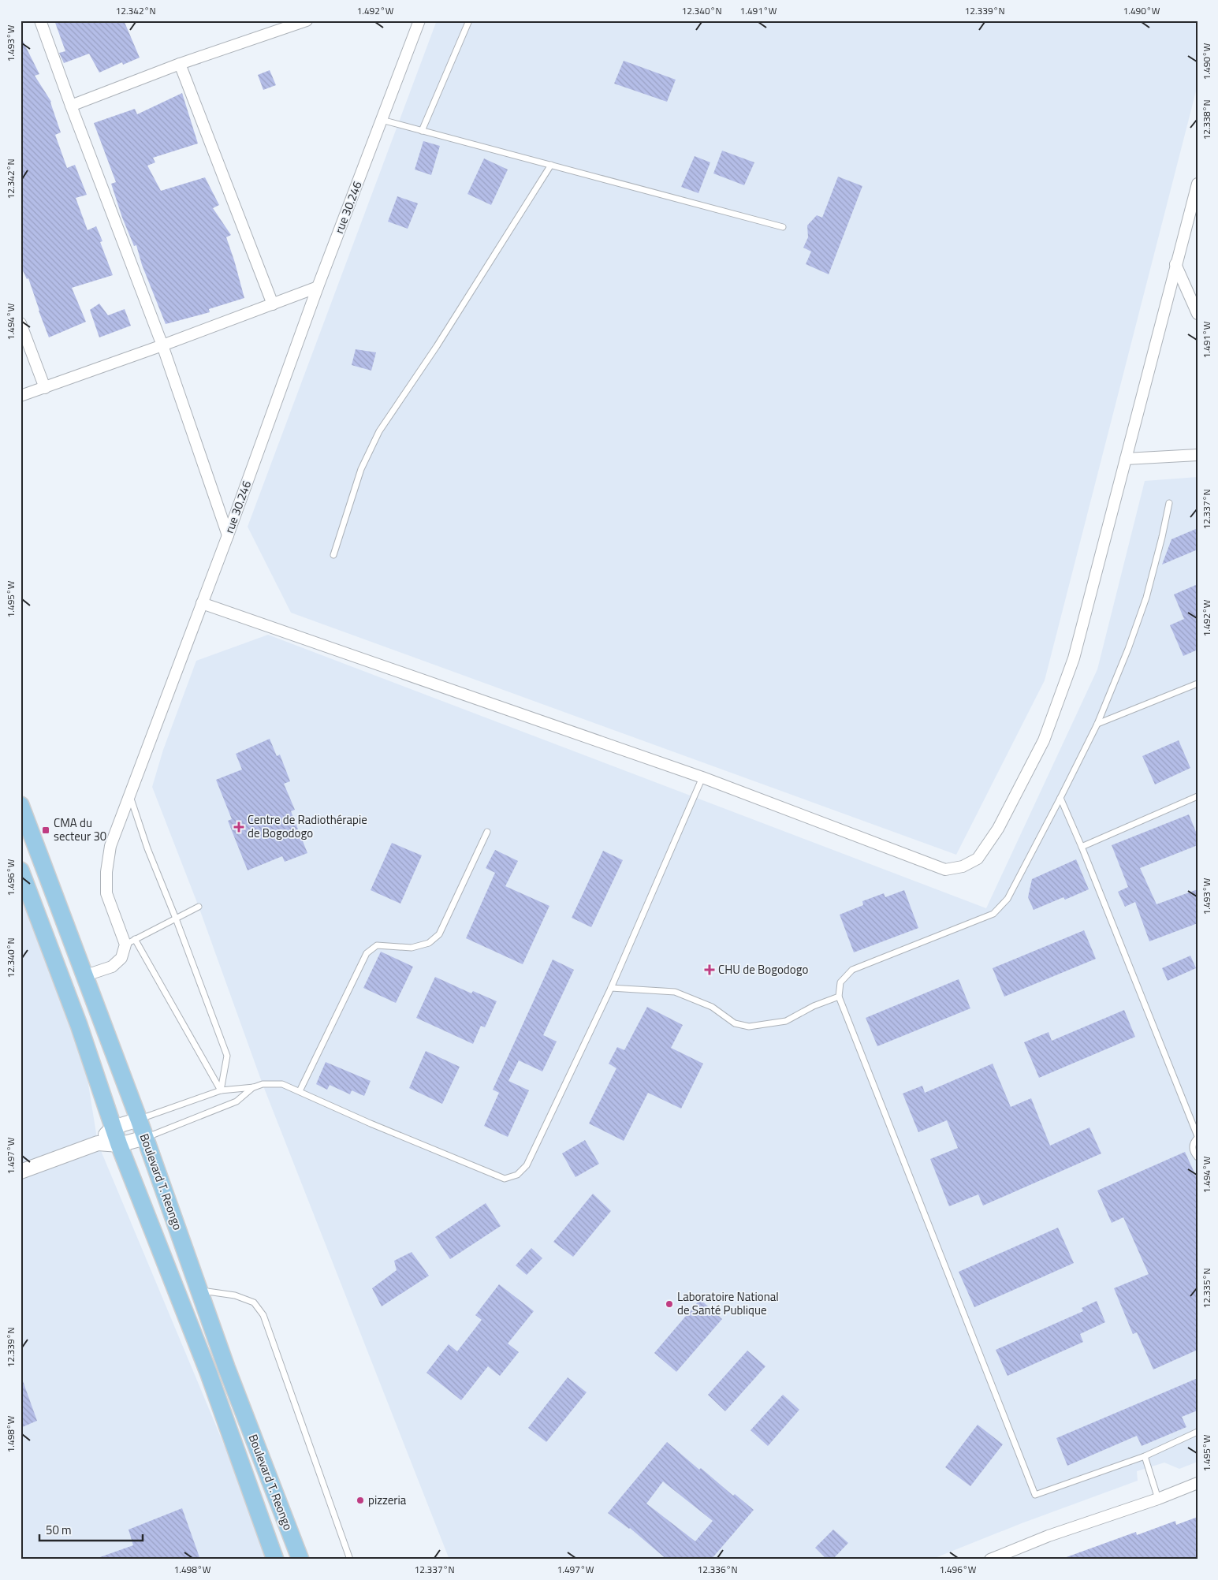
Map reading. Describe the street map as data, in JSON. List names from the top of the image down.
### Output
{
  "streets": {
    "main road": ["Boulevard T. Reongo"],
    "street": ["rue 30.246"]
  },
  "places": {
    "health": ["Centre de Radiothérapie de Bogodogo", "CHU de Bogodogo"],
    "transit": ["CMA du secteur 30"],
    "other": ["Laboratoire National de Santé Publique", "pizzeria"]
  },
  "scale_bar": "50 m",
  "coordinates": [
    "12.342°N",
    "1.492°W",
    "12.340°N",
    "1.491°W",
    "12.339°N",
    "1.490°W",
    "1.493°W",
    "12.338°N",
    "1.494°W",
    "12.337°N",
    "1.495°W",
    "1.496°W",
    "1.497°W",
    "12.335°N",
    "1.498°W",
    "12.336°N"
  ]
}
